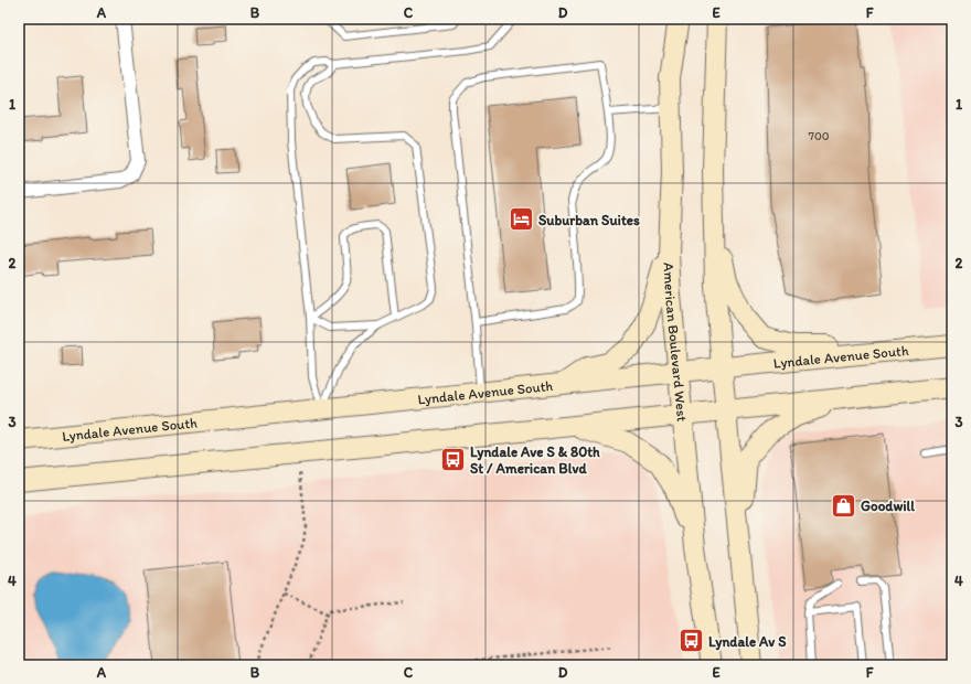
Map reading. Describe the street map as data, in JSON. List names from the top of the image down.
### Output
{
  "streets": {
    "main road": ["American Boulevard West", "Lyndale Avenue South"]
  },
  "crossings": [
    ["American Boulevard West", "Lyndale Avenue South"]
  ],
  "places": {
    "hotel": ["Suburban Suites"],
    "bus stop": ["Lyndale Ave S & 80th St / American Blvd", "Lyndale Av S"],
    "shop": ["Goodwill"]
  },
  "house_numbers": ["700"],
  "grid": {
    "columns": [
      "A",
      "B",
      "C",
      "D",
      "E",
      "F"
    ],
    "rows": [
      "1",
      "2",
      "3",
      "4"
    ]
  }
}
